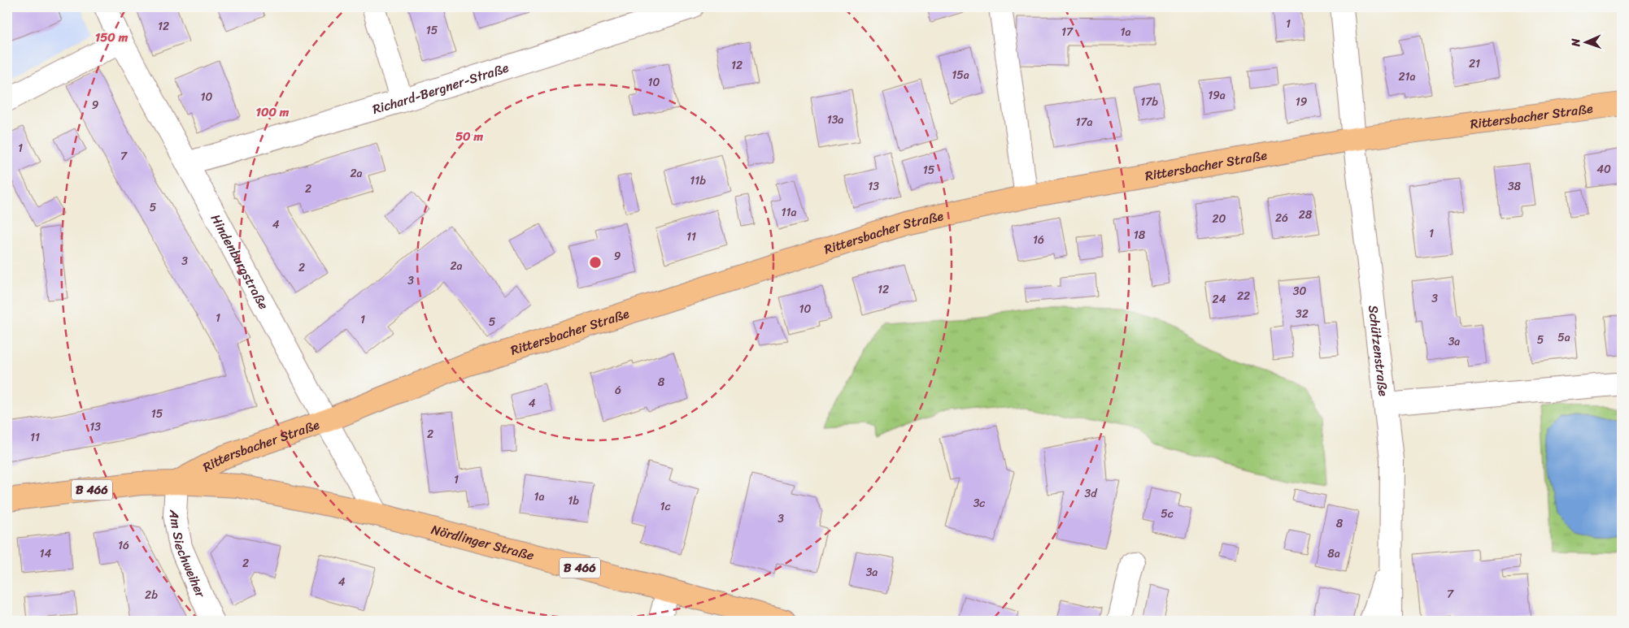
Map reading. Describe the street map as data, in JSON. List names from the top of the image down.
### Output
{
  "streets": {
    "main road": ["Rittersbacher Straße", "B 466", "Nördlinger Straße"],
    "street": [
      "Richard-Bergner-Straße",
      "Hindenburgstraße",
      "Schützenstraße",
      "Am Siechweiher"
    ]
  },
  "crossings": [
    ["Richard-Bergner-Straße", "Hindenburgstraße"],
    ["Rittersbacher Straße", "Hindenburgstraße"],
    ["Rittersbacher Straße", "Schützenstraße"],
    ["Rittersbacher Straße", "B 466"],
    ["Rittersbacher Straße", "Nördlinger Straße"],
    ["Rittersbacher Straße", "Am Siechweiher"],
    ["Hindenburgstraße", "Nördlinger Straße"],
    ["B 466", "Nördlinger Straße"],
    ["B 466", "Am Siechweiher"],
    ["Nördlinger Straße", "Am Siechweiher"]
  ],
  "house_numbers": [
    "1",
    "12",
    "15",
    "17",
    "1a",
    "21",
    "12",
    "15a",
    "21a",
    "10",
    "19a",
    "10",
    "17b",
    "19",
    "9",
    "13a",
    "17a",
    "1",
    "7",
    "40",
    "15",
    "2a",
    "11b",
    "13",
    "38",
    "2",
    "5",
    "11a",
    "28",
    "26",
    "20",
    "4",
    "1",
    "18",
    "11",
    "16",
    "9",
    "3",
    "2a",
    "2",
    "3",
    "12",
    "30",
    "22",
    "3",
    "24",
    "10",
    "32",
    "1",
    "1",
    "5",
    "5a",
    "5",
    "3a",
    "8",
    "6",
    "4",
    "15",
    "13",
    "2",
    "11",
    "1",
    "3d",
    "1a",
    "1b",
    "3c",
    "1c",
    "5c",
    "3",
    "8",
    "16",
    "14",
    "8a",
    "2",
    "3a",
    "4",
    "7",
    "2b"
  ],
  "north": "left",
  "rings": ["150 m", "100 m", "50 m"]
}
